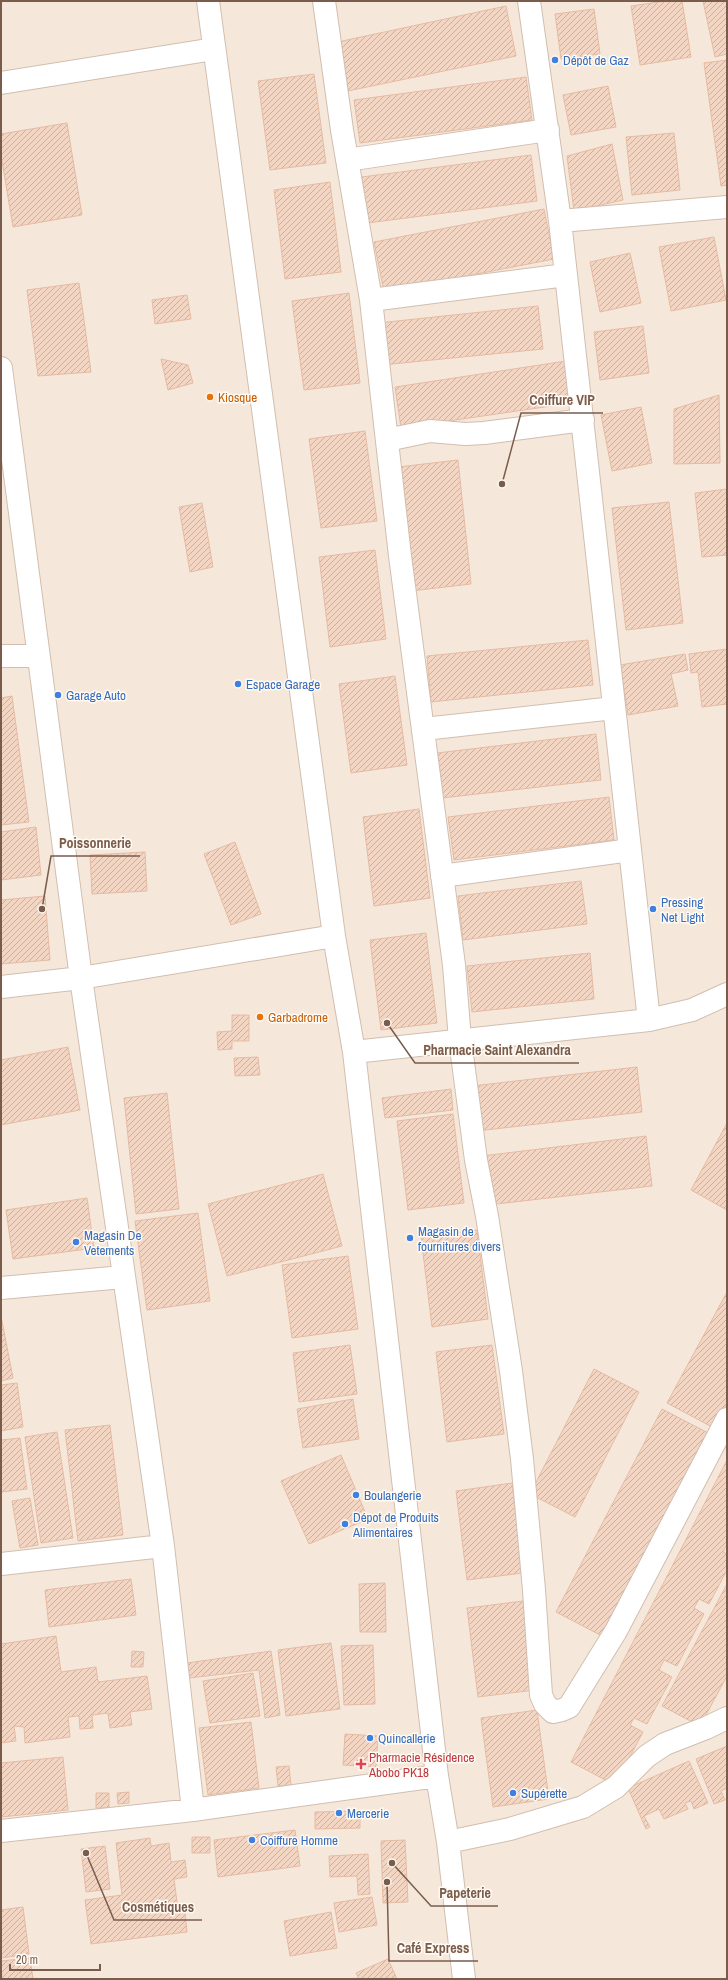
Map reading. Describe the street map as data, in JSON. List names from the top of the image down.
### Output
{
  "places": {
    "other": [
      "Dépôt de Gaz",
      "Kiosque",
      "Coiffure VIP",
      "Espace Garage",
      "Garage Auto",
      "Poissonnerie",
      "Pressing Net Light",
      "Garbadrome",
      "Pharmacie Saint Alexandra",
      "Magasin de fournitures divers",
      "Magasin De Vetements",
      "Boulangerie",
      "Dépot de Produits Alimentaires",
      "Quincallerie",
      "Supérette",
      "Mercerie",
      "Coiffure Homme",
      "Cosmétiques",
      "Papeterie",
      "Café Express"
    ],
    "health": ["Pharmacie Résidence Abobo PK18"]
  },
  "scale_bar": "20 m"
}
